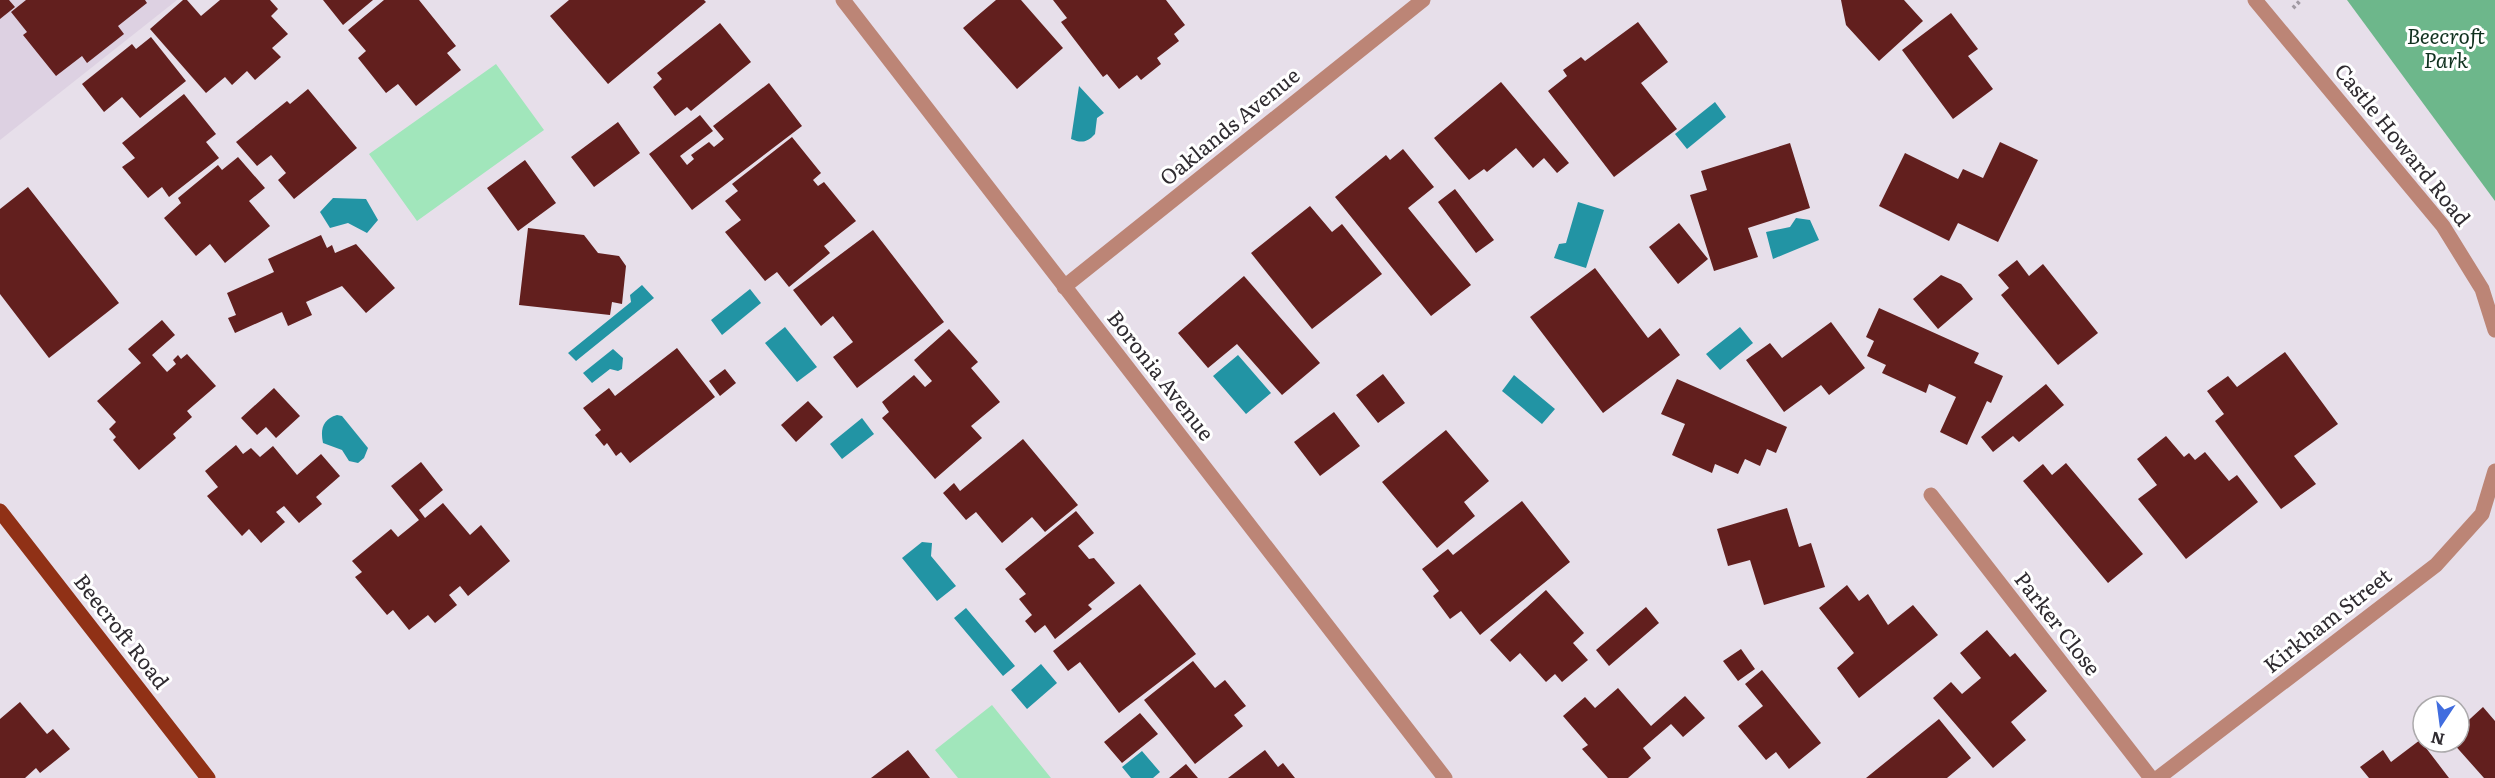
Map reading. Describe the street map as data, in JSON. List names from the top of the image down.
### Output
{
  "streets": {
    "main road": ["Beecroft Road"],
    "street": [
      "Oaklands Avenue",
      "Castle Howard Road",
      "Boronia Avenue",
      "Kirkham Street",
      "Parker Close"
    ]
  },
  "crossings": [
    ["Oaklands Avenue", "Boronia Avenue"]
  ],
  "parks": ["Beecroft Park"],
  "north": "bottom"
}
